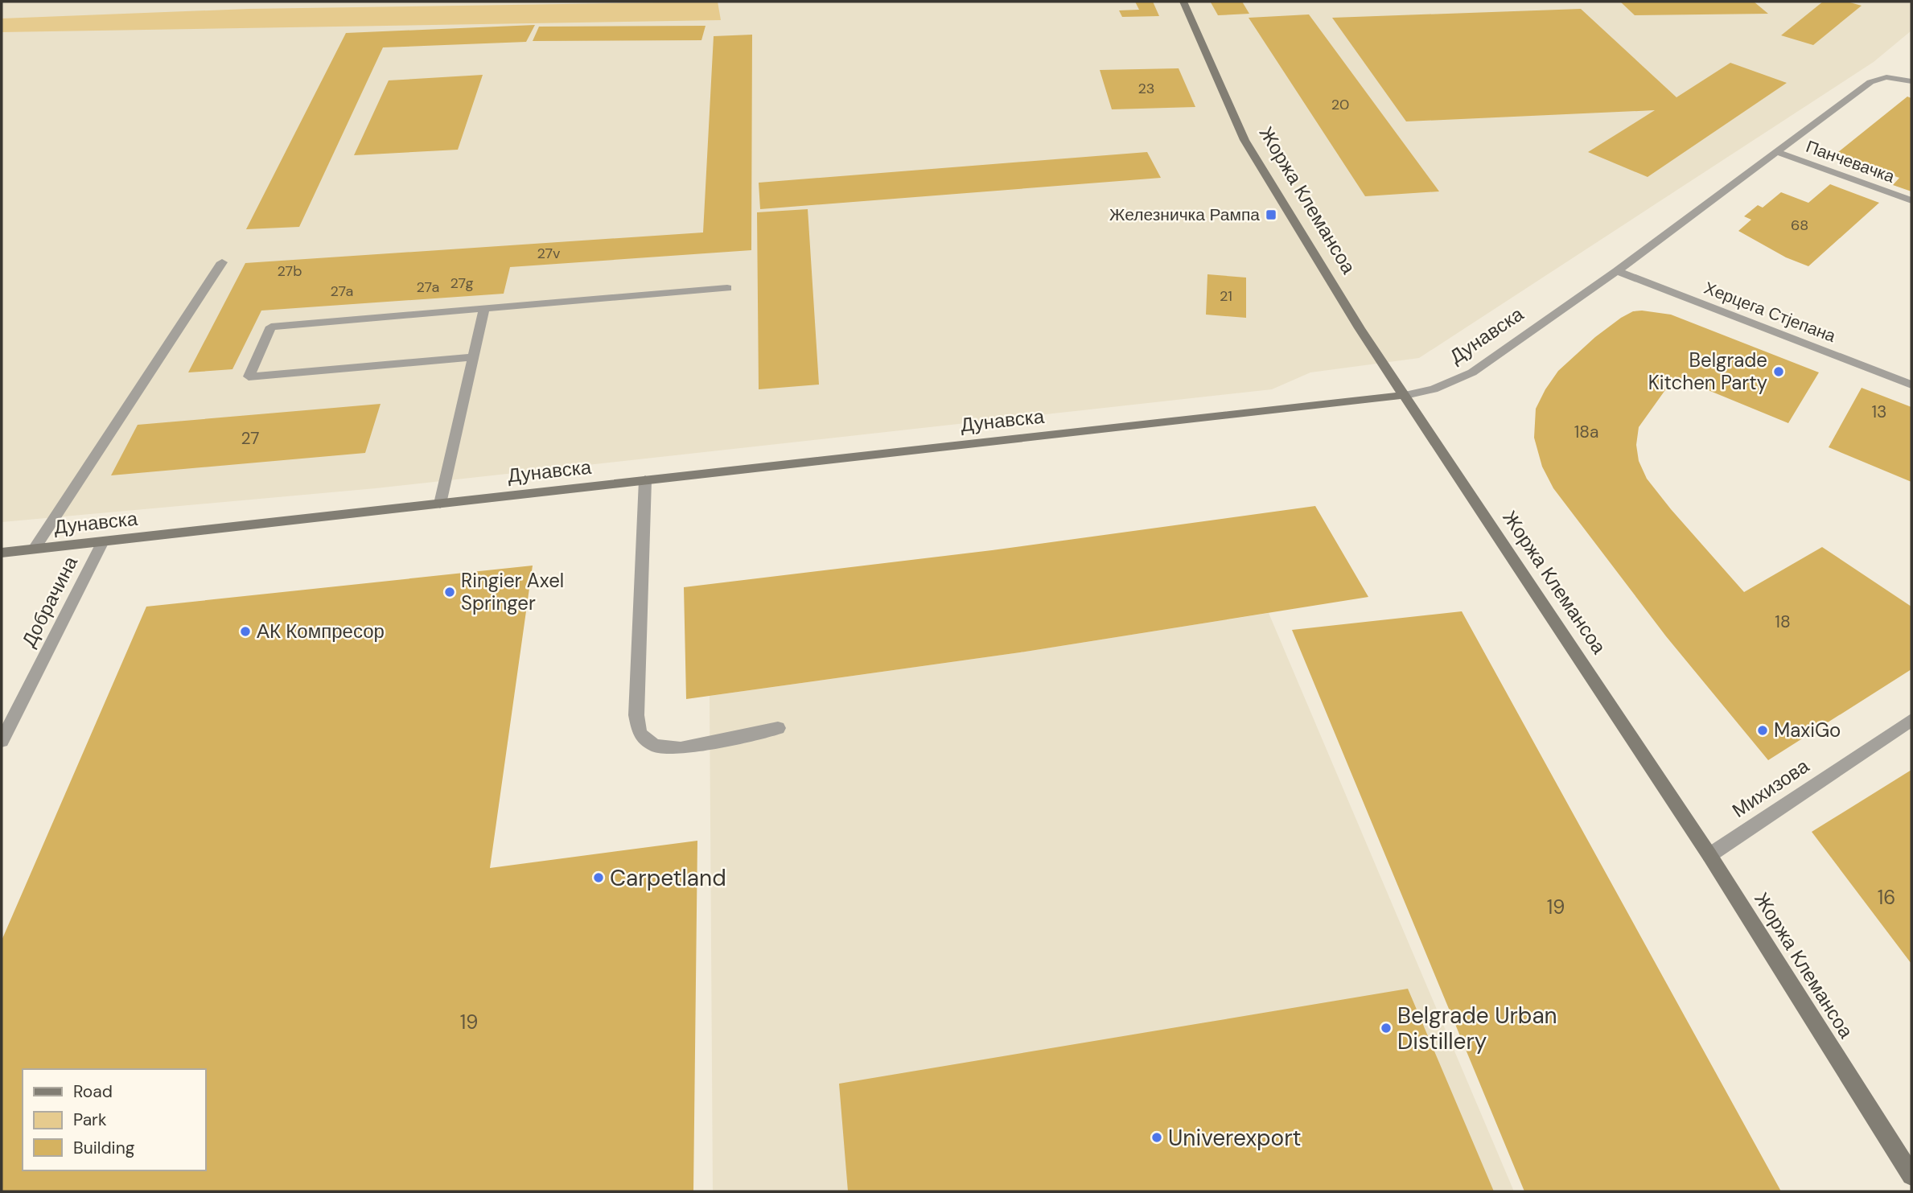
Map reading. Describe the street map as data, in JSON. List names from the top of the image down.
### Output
{
  "streets": {
    "main road": ["Жоржа Клемансоа", "Дунавска"],
    "street": [
      "Панчевачка",
      "Херцега Стјепана",
      "Добрачина",
      "Михизова"
    ]
  },
  "crossings": [
    ["Панчевачка", "Дунавска"],
    ["Жоржа Клемансоа", "Дунавска"],
    ["Жоржа Клемансоа", "Михизова"],
    ["Херцега Стјепана", "Дунавска"],
    ["Дунавска", "Добрачина"]
  ],
  "places": {
    "transit": ["Железничка Рампа"],
    "other": [
      "Belgrade Kitchen Party",
      "Ringier Axel Springer",
      "АК Компресор",
      "MaxiGo",
      "Carpetland",
      "Belgrade Urban Distillery",
      "Univerexport"
    ]
  },
  "house_numbers": [
    "23",
    "20",
    "68",
    "27v",
    "27b",
    "27g",
    "27a",
    "27a",
    "21",
    "13",
    "18a",
    "27",
    "18",
    "16",
    "19",
    "19"
  ],
  "legend": ["Road", "Park", "Building"]
}
